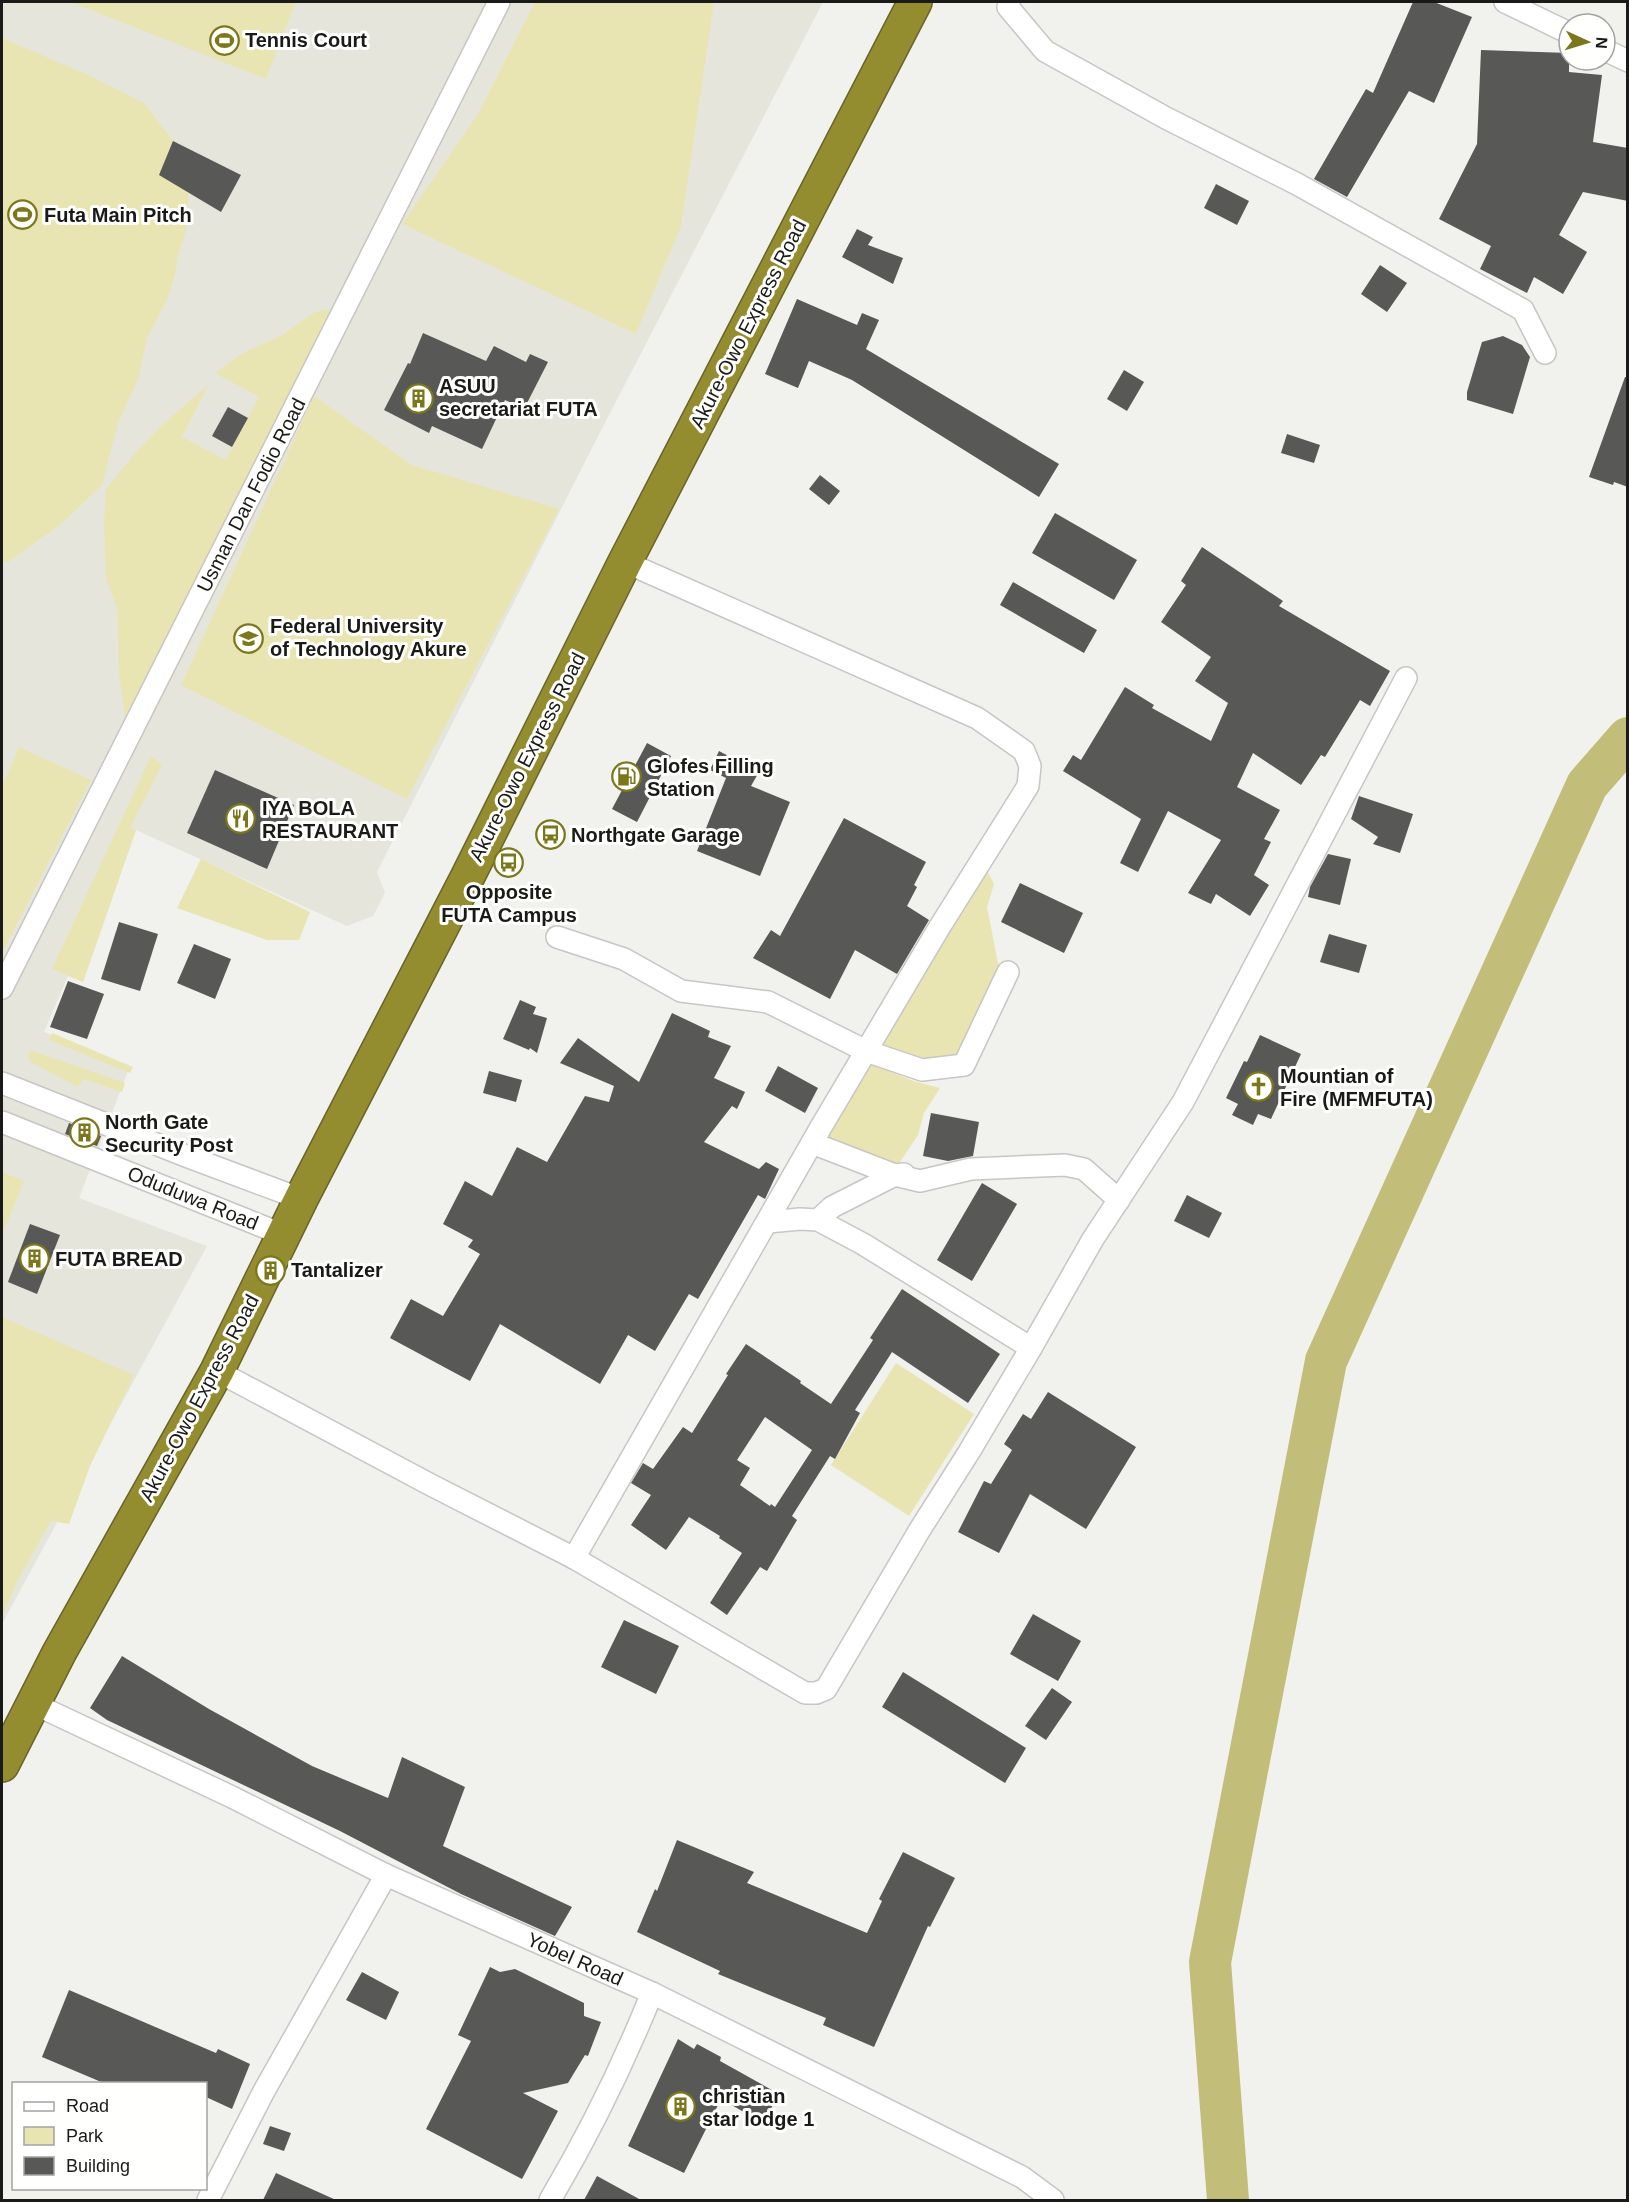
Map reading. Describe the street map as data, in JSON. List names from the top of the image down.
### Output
{
  "streets": {
    "highway": ["Akure-Owo Express Road"],
    "street": ["Usman Dan Fodio Road", "Oduduwa Road", "Yobel Road"]
  },
  "crossings": [
    ["Akure-Owo Express Road", "Oduduwa Road"],
    ["Akure-Owo Express Road", "Yobel Road"]
  ],
  "places": {
    "sports": ["Tennis Court", "Futa Main Pitch"],
    "building": [
      "ASUU secretariat FUTA",
      "North Gate Security Post",
      "FUTA BREAD",
      "Tantalizer",
      "christian star lodge 1"
    ],
    "school or university": ["Federal University of Technology Akure"],
    "fuel station": ["Glofes Filling Station"],
    "restaurant": ["IYA BOLA RESTAURANT"],
    "bus stop": ["Northgate Garage", "Opposite FUTA Campus"],
    "church": ["Mountian of Fire (MFMFUTA)"]
  },
  "legend": ["Road", "Park", "Building"],
  "north": "right"
}
